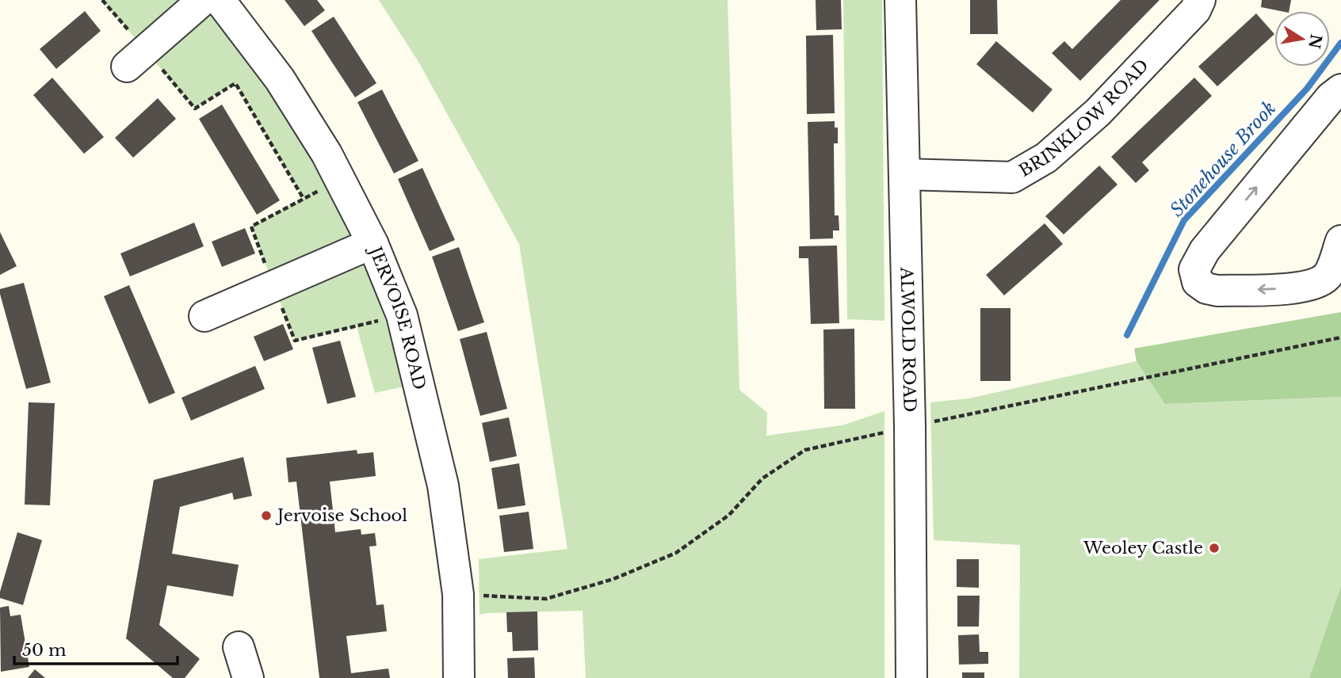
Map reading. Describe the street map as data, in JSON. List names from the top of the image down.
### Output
{
  "streets": {
    "street": ["BRINKLOW ROAD", "JERVOISE ROAD", "ALWOLD ROAD"]
  },
  "crossings": [
    ["BRINKLOW ROAD", "ALWOLD ROAD"]
  ],
  "water": ["Stonehouse Brook"],
  "places": ["Jervoise School", "Weoley Castle"],
  "scale_bar": "50 m",
  "north": "right"
}
